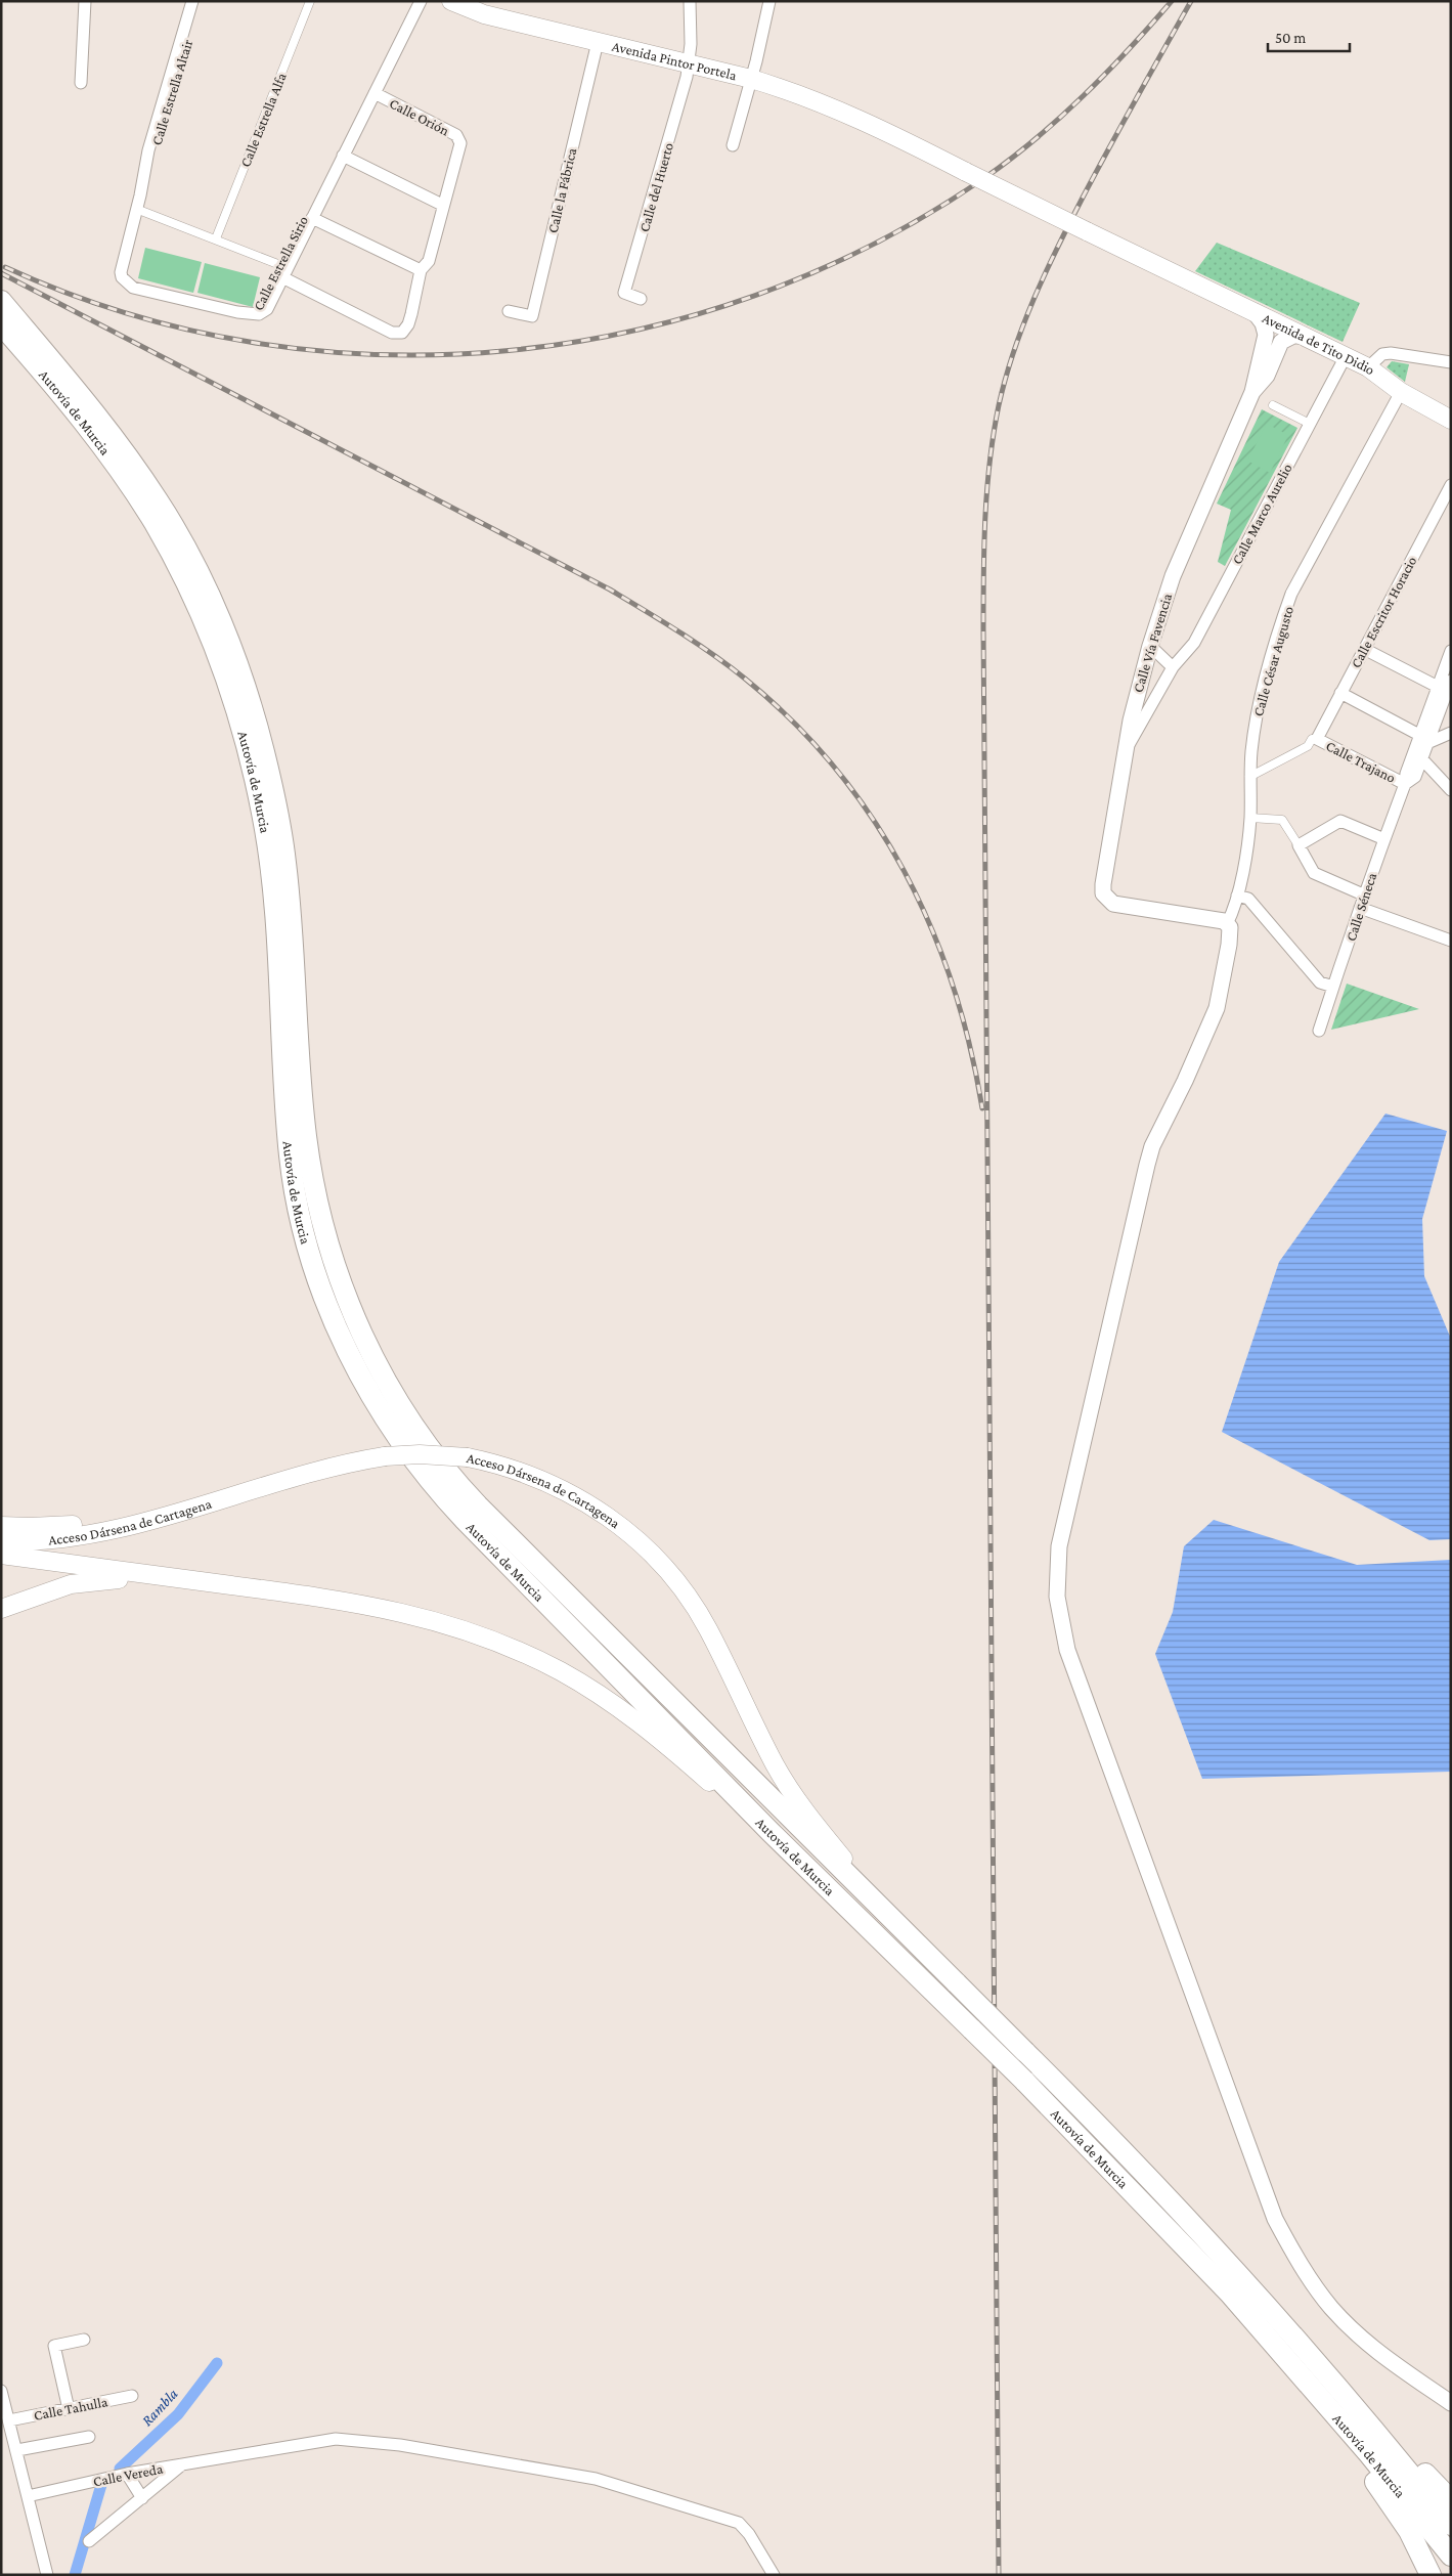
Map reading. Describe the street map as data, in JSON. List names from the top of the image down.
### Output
{
  "streets": {
    "highway": ["Autovía de Murcia"],
    "main road": [
      "Avenida Pintor Portela",
      "Avenida de Tito Didio",
      "Calle Vía Favencia",
      "Acceso Dársena de Cartagena"
    ],
    "street": [
      "Calle Estrella Altair",
      "Calle Orión",
      "Calle Estrella Alfa",
      "Calle del Huerto",
      "Calle la Fábrica",
      "Calle Estrella Sirio",
      "Calle Marco Aurelio",
      "Calle Escritor Horacio",
      "Calle César Augusto",
      "Calle Trajano",
      "Calle Séneca",
      "Calle Tahulla",
      "Calle Vereda"
    ]
  },
  "crossings": [
    ["Avenida Pintor Portela", "Calle del Huerto"],
    ["Avenida Pintor Portela", "Calle la Fábrica"],
    ["Avenida Pintor Portela", "Avenida de Tito Didio"],
    ["Calle Estrella Altair", "Calle Estrella Sirio"],
    ["Calle Orión", "Calle Estrella Sirio"],
    ["Avenida de Tito Didio", "Calle Marco Aurelio"],
    ["Avenida de Tito Didio", "Calle Vía Favencia"],
    ["Avenida de Tito Didio", "Calle César Augusto"],
    ["Autovía de Murcia", "Acceso Dársena de Cartagena"],
    ["Calle Marco Aurelio", "Calle Vía Favencia"],
    ["Calle Escritor Horacio", "Calle Trajano"],
    ["Calle Vía Favencia", "Calle César Augusto"],
    ["Calle Trajano", "Calle Séneca"]
  ],
  "water": ["Rambla"],
  "scale_bar": "50 m"
}
